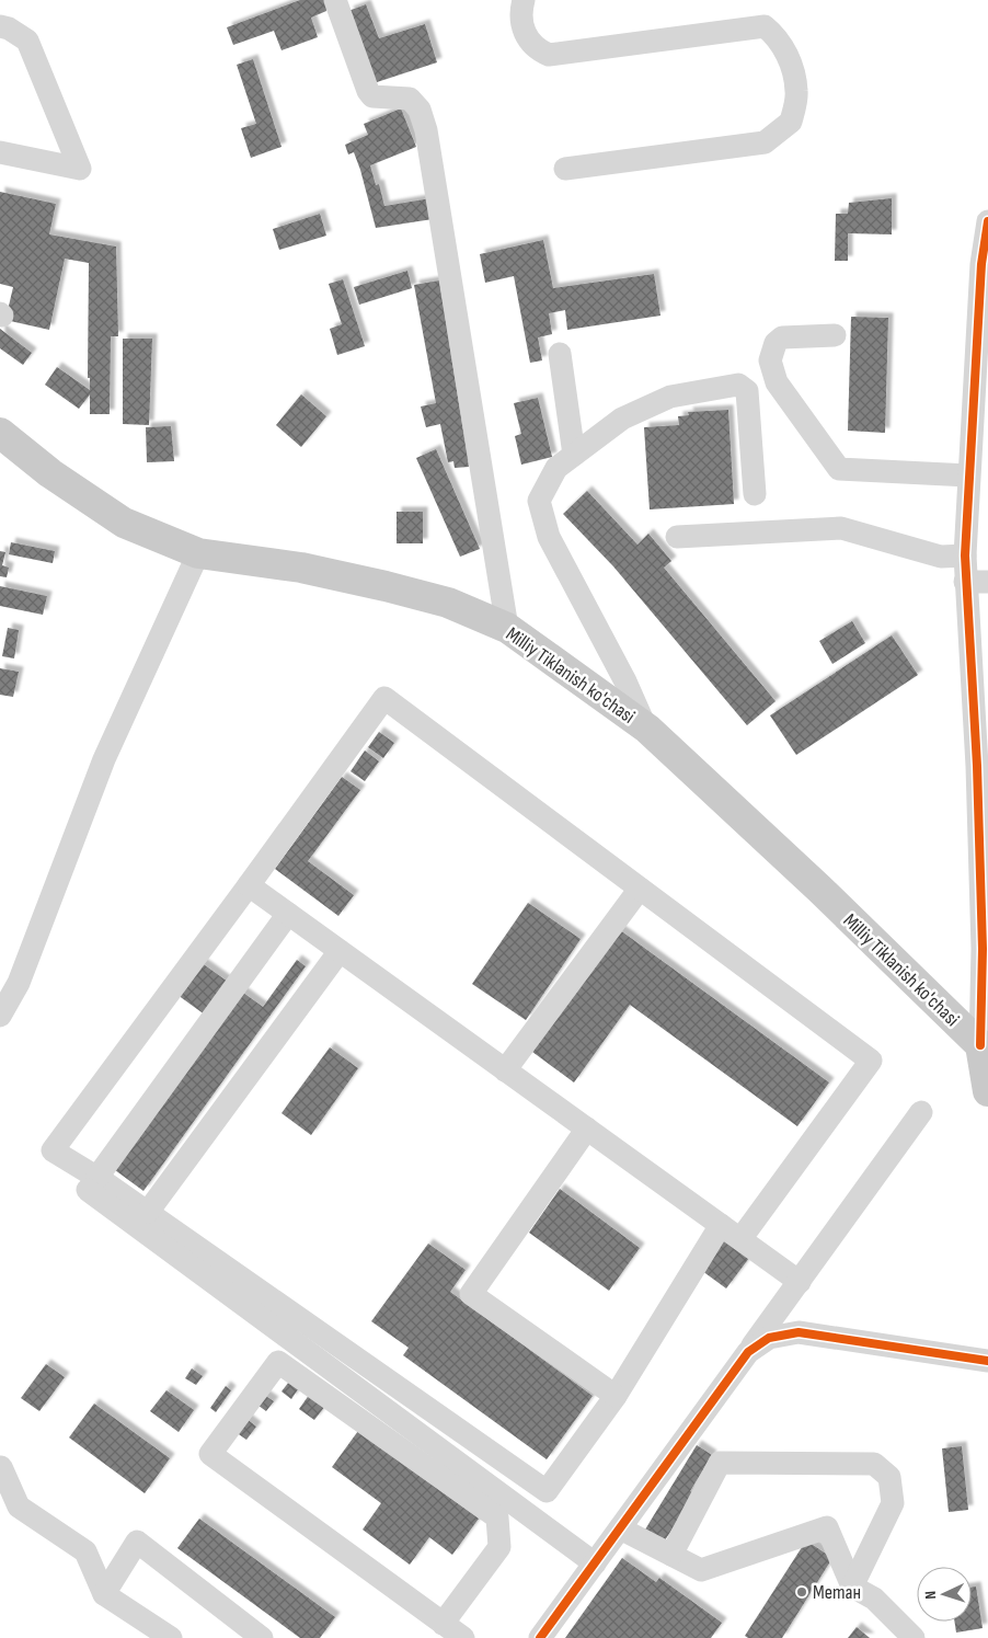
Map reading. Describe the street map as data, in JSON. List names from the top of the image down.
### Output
{
  "streets": {
    "main road": ["Milliy Tiklanish ko'chasi"]
  },
  "places": ["Метан"],
  "north": "left"
}
